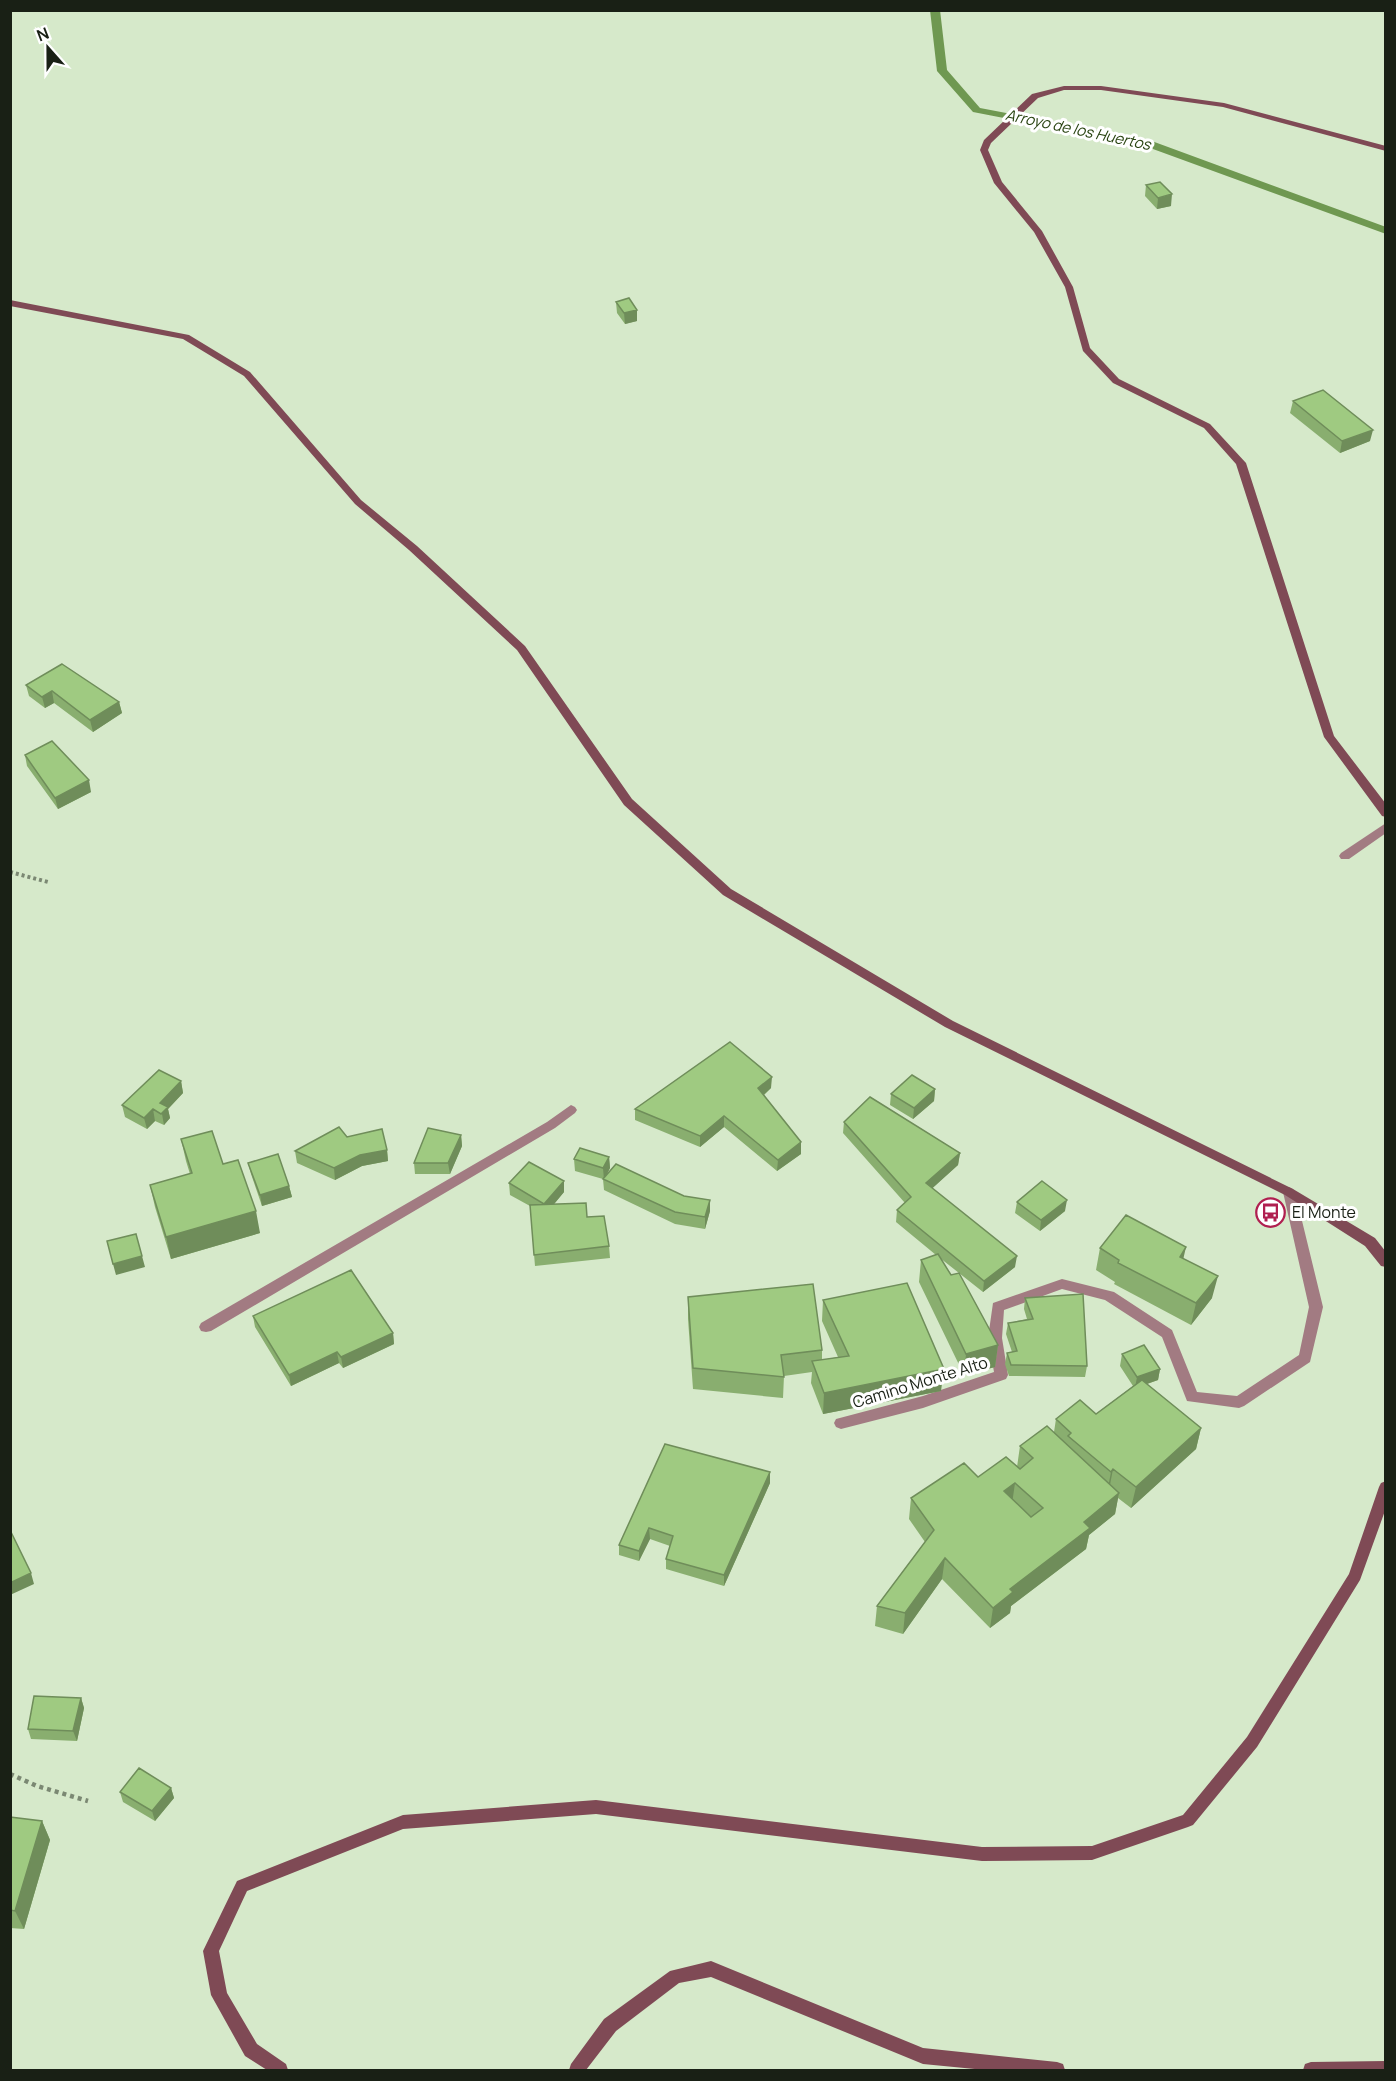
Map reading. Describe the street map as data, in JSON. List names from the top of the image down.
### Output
{
  "streets": {
    "lane": ["Camino Monte Alto"]
  },
  "water": ["Arroyo de los Huertos"],
  "places": {
    "bus stop": ["El Monte"]
  },
  "north": "top"
}
